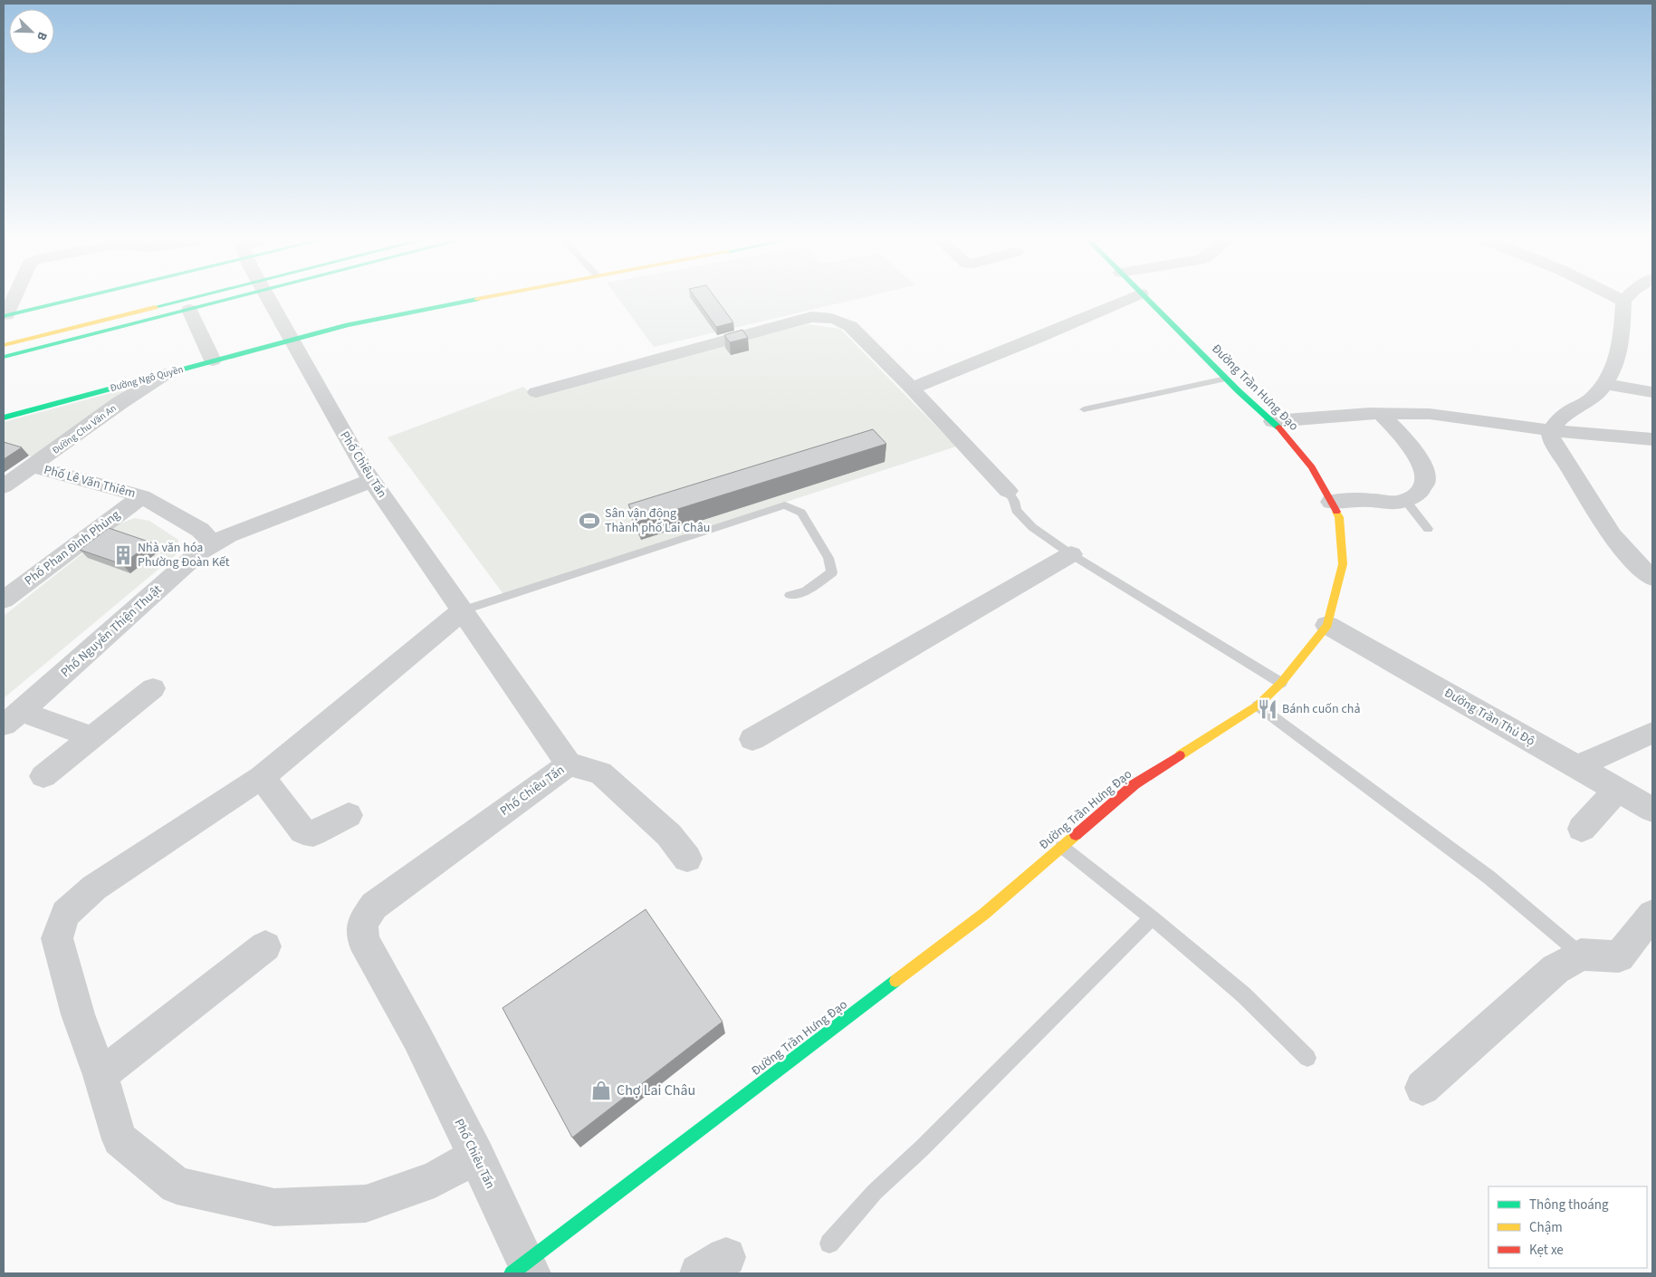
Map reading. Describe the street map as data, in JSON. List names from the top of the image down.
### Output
{
  "streets": {
    "main road": ["Đường Ngô Quyền", "Đường Trần Hưng Đạo"],
    "street": [
      "Đường Chu Văn An",
      "Phố Chiêu Tấn",
      "Phố Lê Văn Thiêm",
      "Phố Phan Đình Phùng",
      "Phố Nguyễn Thiện Thuật",
      "Đường Trần Thủ Độ"
    ]
  },
  "crossings": [
    ["Đường Ngô Quyền", "Đường Chu Văn An"],
    ["Đường Ngô Quyền", "Phố Chiêu Tấn"],
    ["Đường Trần Hưng Đạo", "Phố Chiêu Tấn"],
    ["Đường Trần Hưng Đạo", "Đường Trần Thủ Độ"],
    ["Đường Chu Văn An", "Phố Lê Văn Thiêm"],
    ["Phố Chiêu Tấn", "Phố Nguyễn Thiện Thuật"],
    ["Phố Lê Văn Thiêm", "Phố Phan Đình Phùng"],
    ["Phố Lê Văn Thiêm", "Phố Nguyễn Thiện Thuật"]
  ],
  "places": {
    "sports": ["Sân vận động Thành phố Lai Châu"],
    "building": ["Nhà văn hóa Phường Đoàn Kết"],
    "restaurant": ["Bánh cuốn chả"],
    "shop": ["Chợ Lai Châu"]
  },
  "legend": ["Thông thoáng", "Chậm", "Kẹt xe"],
  "north": "bottom right"
}
